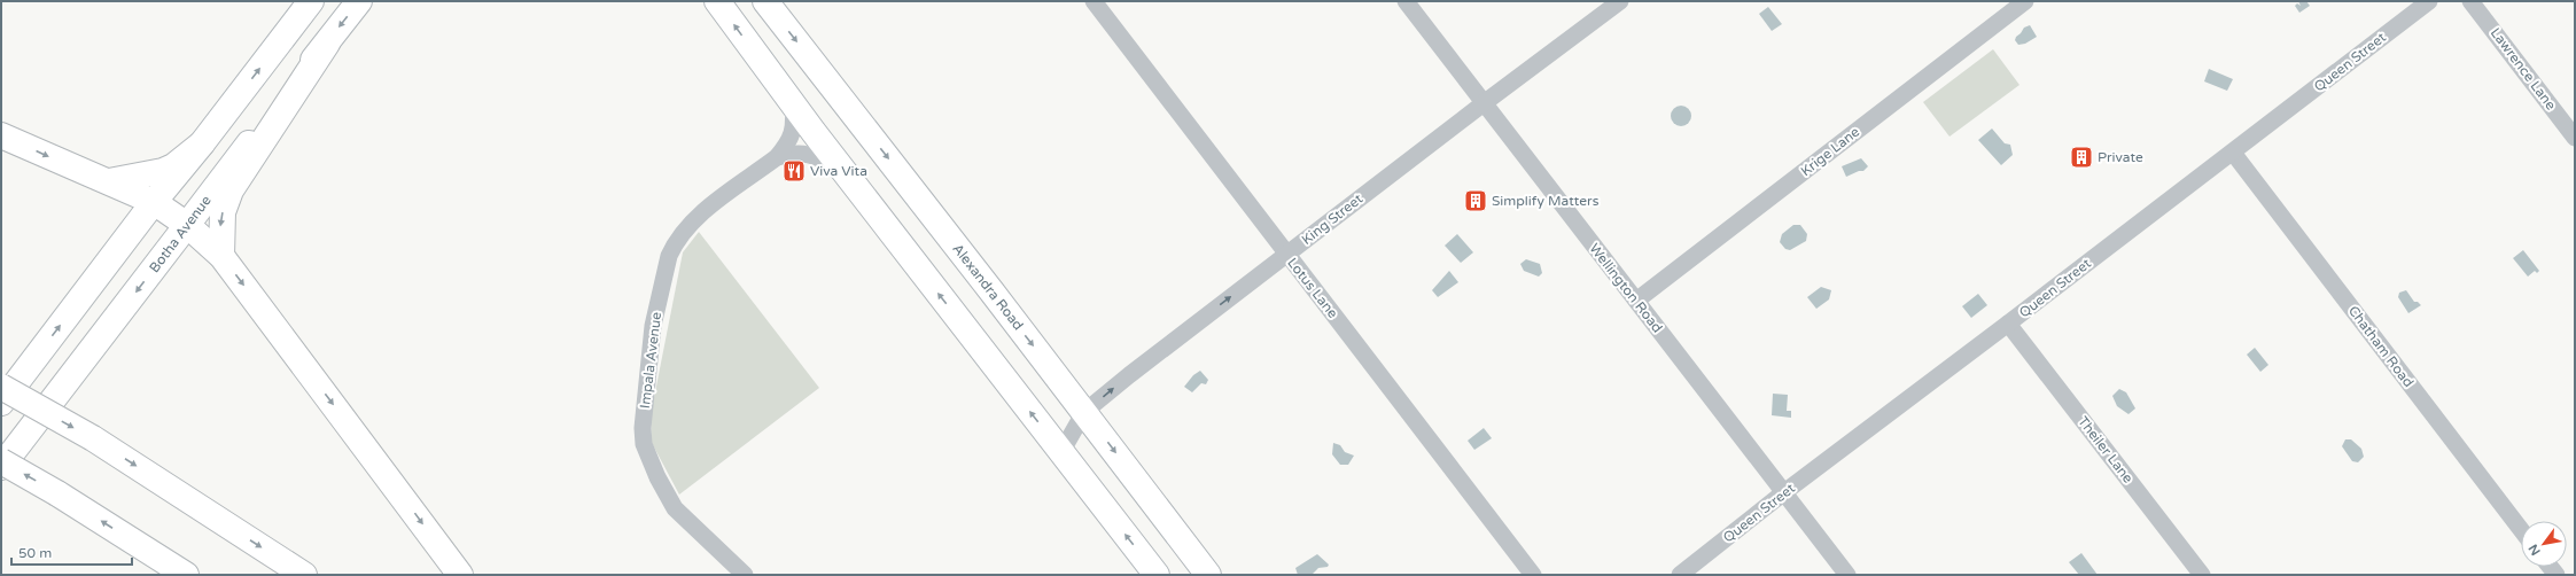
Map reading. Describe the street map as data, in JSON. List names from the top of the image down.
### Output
{
  "streets": {
    "main road": ["Botha Avenue", "Alexandra Road"],
    "street": [
      "Queen Street",
      "Lawrence Lane",
      "Krige Lane",
      "King Street",
      "Lotus Lane",
      "Wellington Road",
      "Chatham Road",
      "Impala Avenue",
      "Theiler Lane"
    ]
  },
  "crossings": [
    ["Queen Street", "Wellington Road"],
    ["Queen Street", "Chatham Road"],
    ["Queen Street", "Theiler Lane"],
    ["Krige Lane", "Wellington Road"],
    ["King Street", "Alexandra Road"],
    ["King Street", "Lotus Lane"],
    ["King Street", "Wellington Road"]
  ],
  "one_way": ["King Street"],
  "places": {
    "building": ["Private", "Simplify Matters"],
    "restaurant": ["Viva Vita"]
  },
  "scale_bar": "50 m",
  "north": "bottom left"
}
